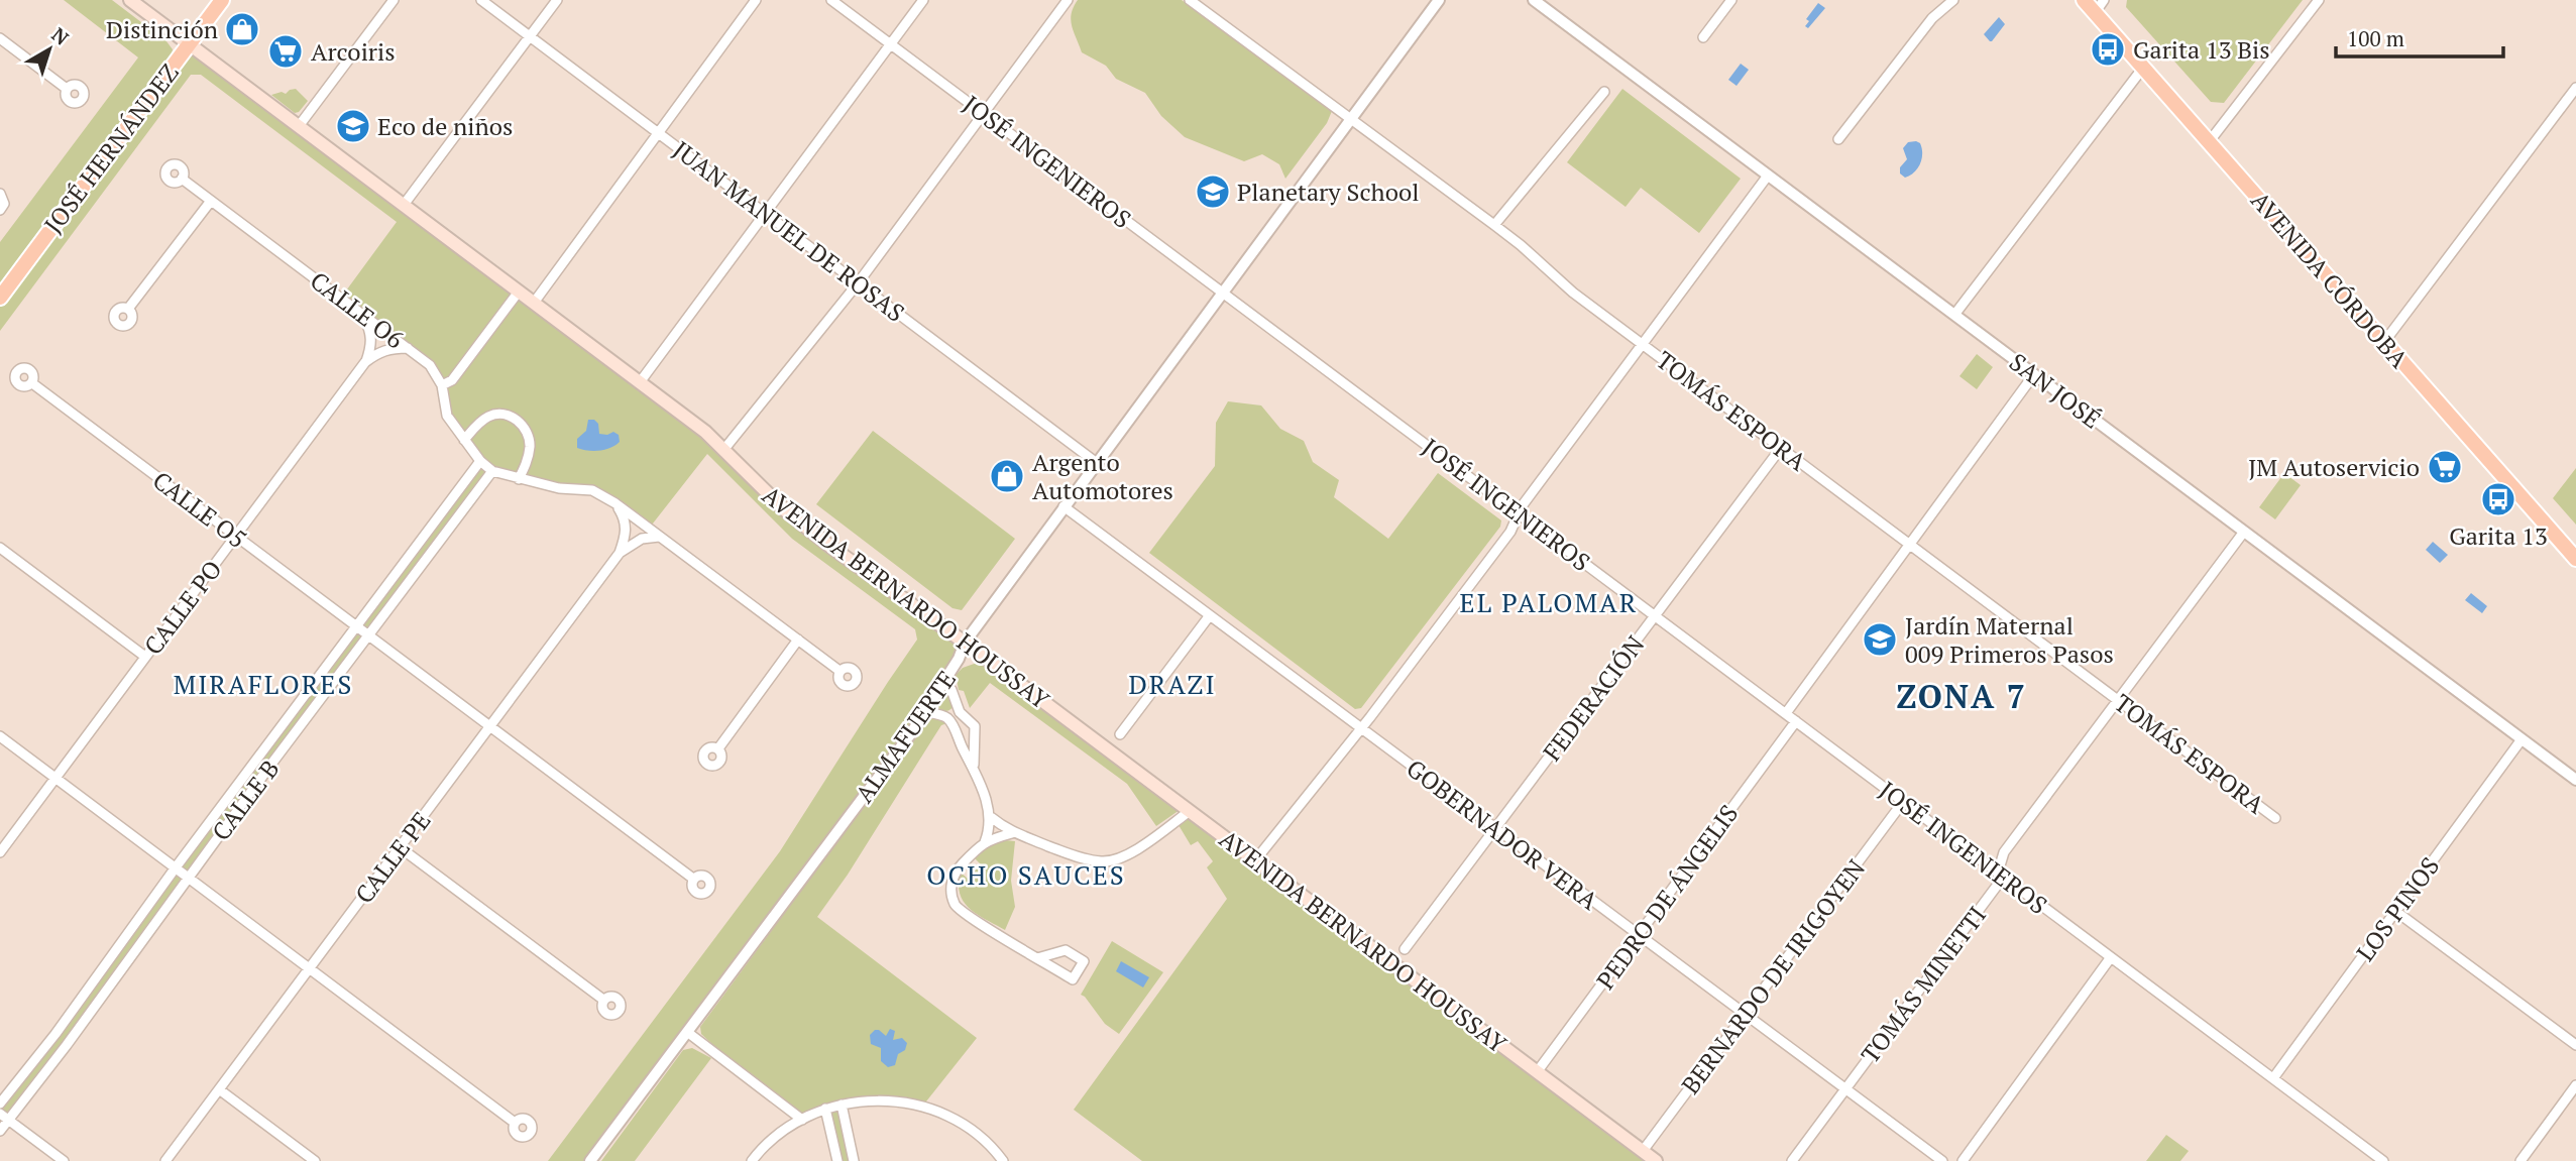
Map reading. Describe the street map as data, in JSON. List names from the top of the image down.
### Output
{
  "streets": {
    "main road": ["JOSÉ HERNÁNDEZ", "AVENIDA CÓRDOBA", "AVENIDA BERNARDO HOUSSAY"],
    "street": [
      "JOSÉ INGENIEROS",
      "JUAN MANUEL DE ROSAS",
      "CALLE O6",
      "SAN JOSÉ",
      "TOMÁS ESPORA",
      "CALLE O5",
      "CALLE PO",
      "FEDERACIÓN",
      "ALMAFUERTE",
      "CALLE B",
      "GOBERNADOR VERA",
      "CALLE PE",
      "PEDRO DE ÁNGELIS",
      "LOS PINOS",
      "BERNARDO DE IRIGOYEN",
      "TOMÁS MINETTI"
    ]
  },
  "crossings": [
    ["JOSÉ HERNÁNDEZ", "AVENIDA BERNARDO HOUSSAY"],
    ["JOSÉ INGENIEROS", "FEDERACIÓN"],
    ["JOSÉ INGENIEROS", "ALMAFUERTE"],
    ["JOSÉ INGENIEROS", "PEDRO DE ÁNGELIS"],
    ["JOSÉ INGENIEROS", "LOS PINOS"],
    ["JOSÉ INGENIEROS", "BERNARDO DE IRIGOYEN"],
    ["JOSÉ INGENIEROS", "TOMÁS MINETTI"],
    ["JUAN MANUEL DE ROSAS", "ALMAFUERTE"],
    ["CALLE O6", "CALLE PO"],
    ["CALLE O6", "CALLE B"],
    ["SAN JOSÉ", "LOS PINOS"],
    ["SAN JOSÉ", "TOMÁS MINETTI"],
    ["TOMÁS ESPORA", "FEDERACIÓN"],
    ["TOMÁS ESPORA", "ALMAFUERTE"],
    ["TOMÁS ESPORA", "TOMÁS MINETTI"],
    ["CALLE O5", "CALLE PO"],
    ["CALLE O5", "CALLE B"],
    ["CALLE O5", "CALLE PE"],
    ["AVENIDA BERNARDO HOUSSAY", "ALMAFUERTE"],
    ["AVENIDA BERNARDO HOUSSAY", "PEDRO DE ÁNGELIS"],
    ["AVENIDA BERNARDO HOUSSAY", "BERNARDO DE IRIGOYEN"],
    ["FEDERACIÓN", "GOBERNADOR VERA"],
    ["ALMAFUERTE", "GOBERNADOR VERA"],
    ["GOBERNADOR VERA", "PEDRO DE ÁNGELIS"],
    ["GOBERNADOR VERA", "BERNARDO DE IRIGOYEN"],
    ["GOBERNADOR VERA", "TOMÁS MINETTI"]
  ],
  "districts": [
    "EL PALOMAR",
    "MIRAFLORES",
    "DRAZI",
    "ZONA 7",
    "OCHO SAUCES"
  ],
  "places": {
    "shop": ["Distinción", "Argento Automotores"],
    "bus stop": ["Garita 13 Bis", "Garita 13"],
    "supermarket": ["Arcoiris", "JM Autoservicio"],
    "school or university": ["Eco de niños", "Planetary School", "Jardín Maternal 009 Primeros Pasos"]
  },
  "scale_bar": "100 m",
  "north": "top right"
}
